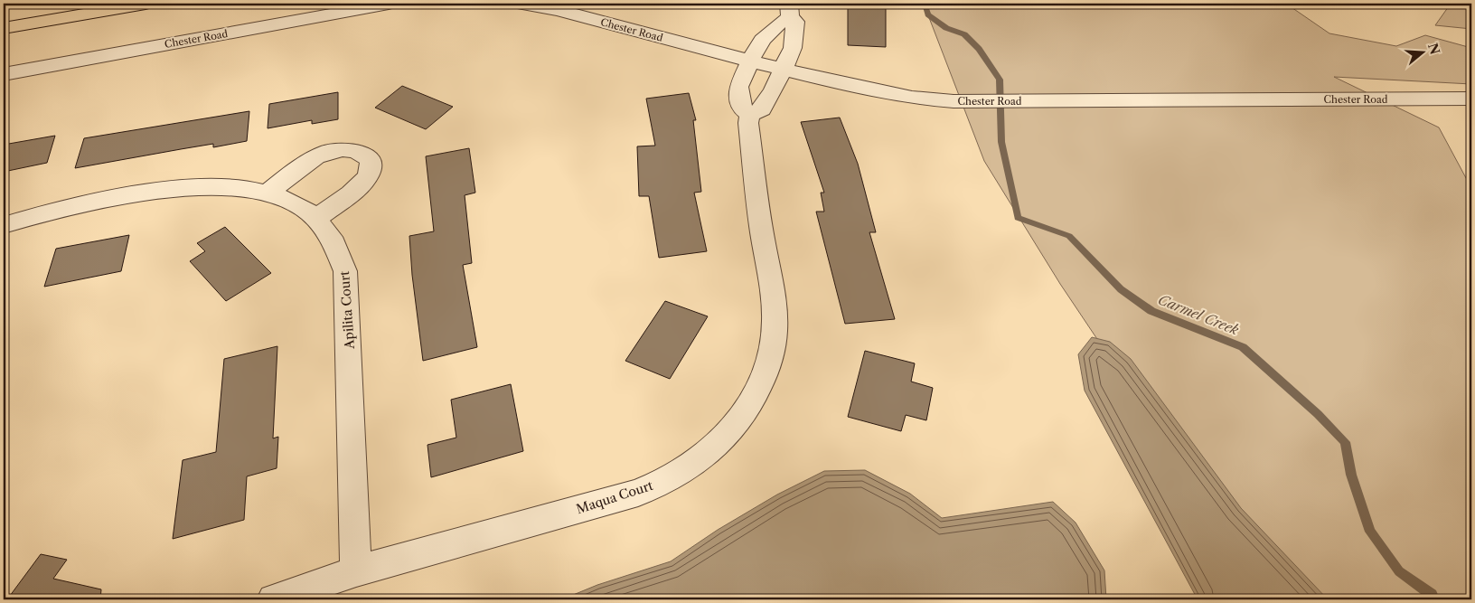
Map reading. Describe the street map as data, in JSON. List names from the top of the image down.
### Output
{
  "streets": {
    "street": ["Chester Road", "Apilita Court", "Maqua Court"]
  },
  "crossings": [
    ["Apilita Court", "Maqua Court"]
  ],
  "water": ["Carmel Creek"],
  "north": "right"
}
